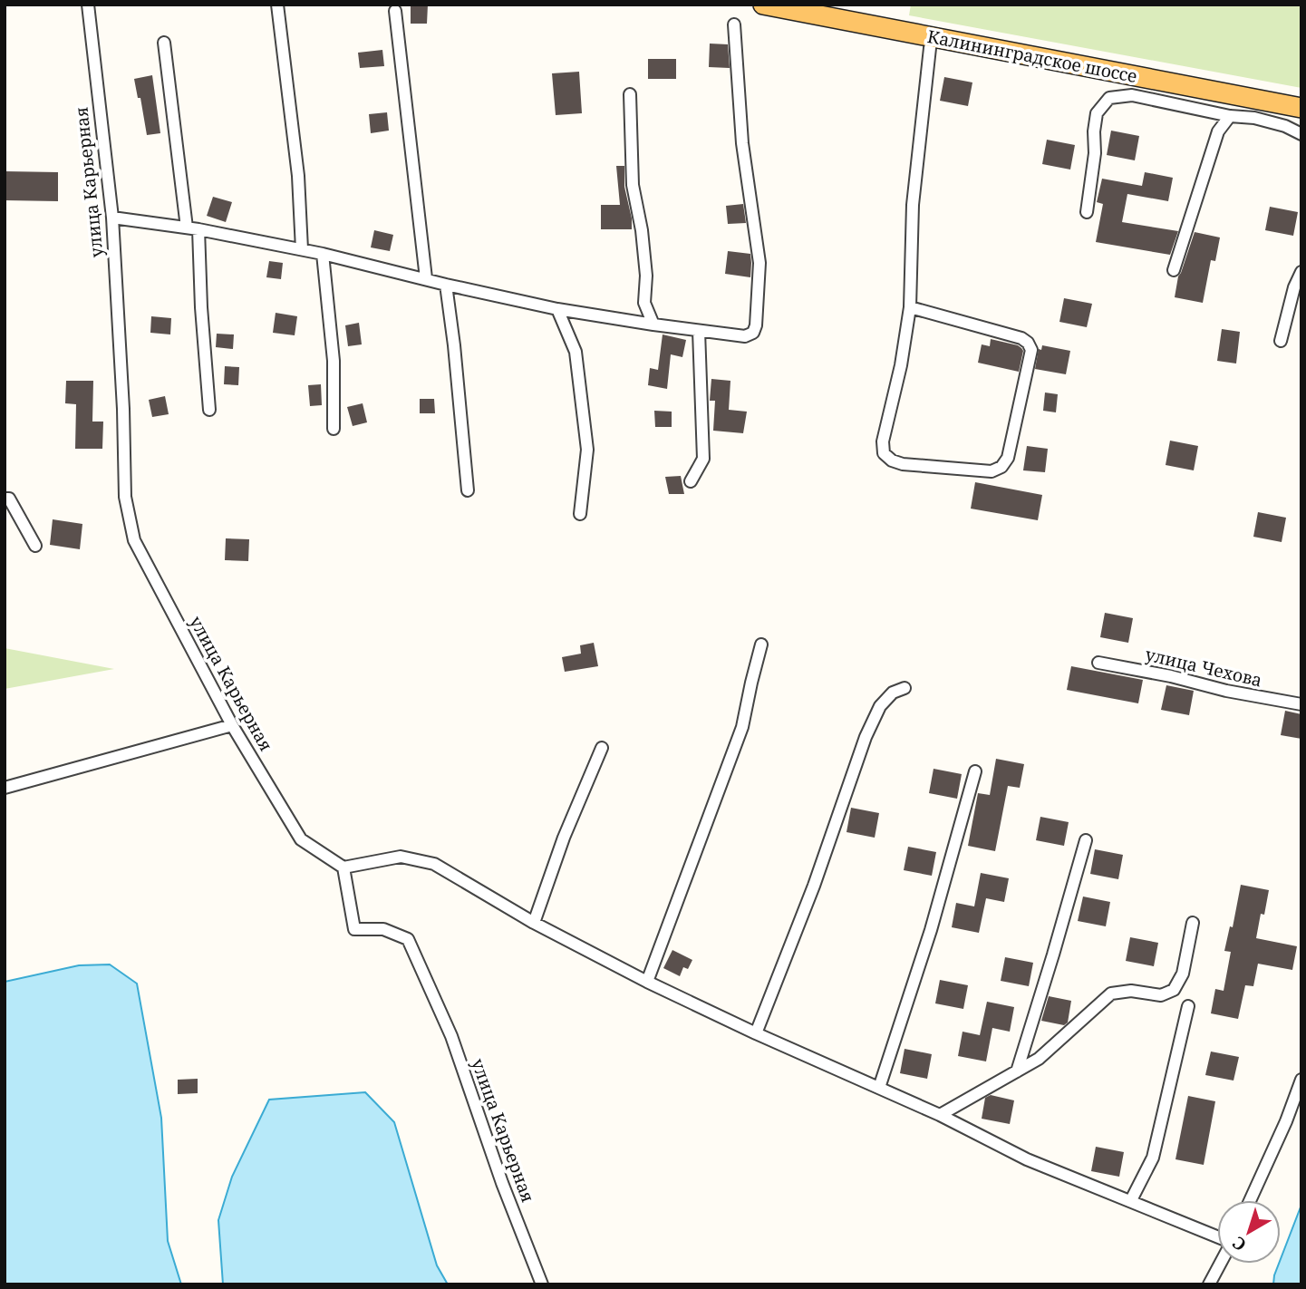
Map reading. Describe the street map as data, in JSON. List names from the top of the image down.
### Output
{
  "streets": {
    "main road": ["Калининградское шоссе"],
    "street": ["улица Карьерная", "улица Чехова"]
  },
  "north": "bottom left"
}
